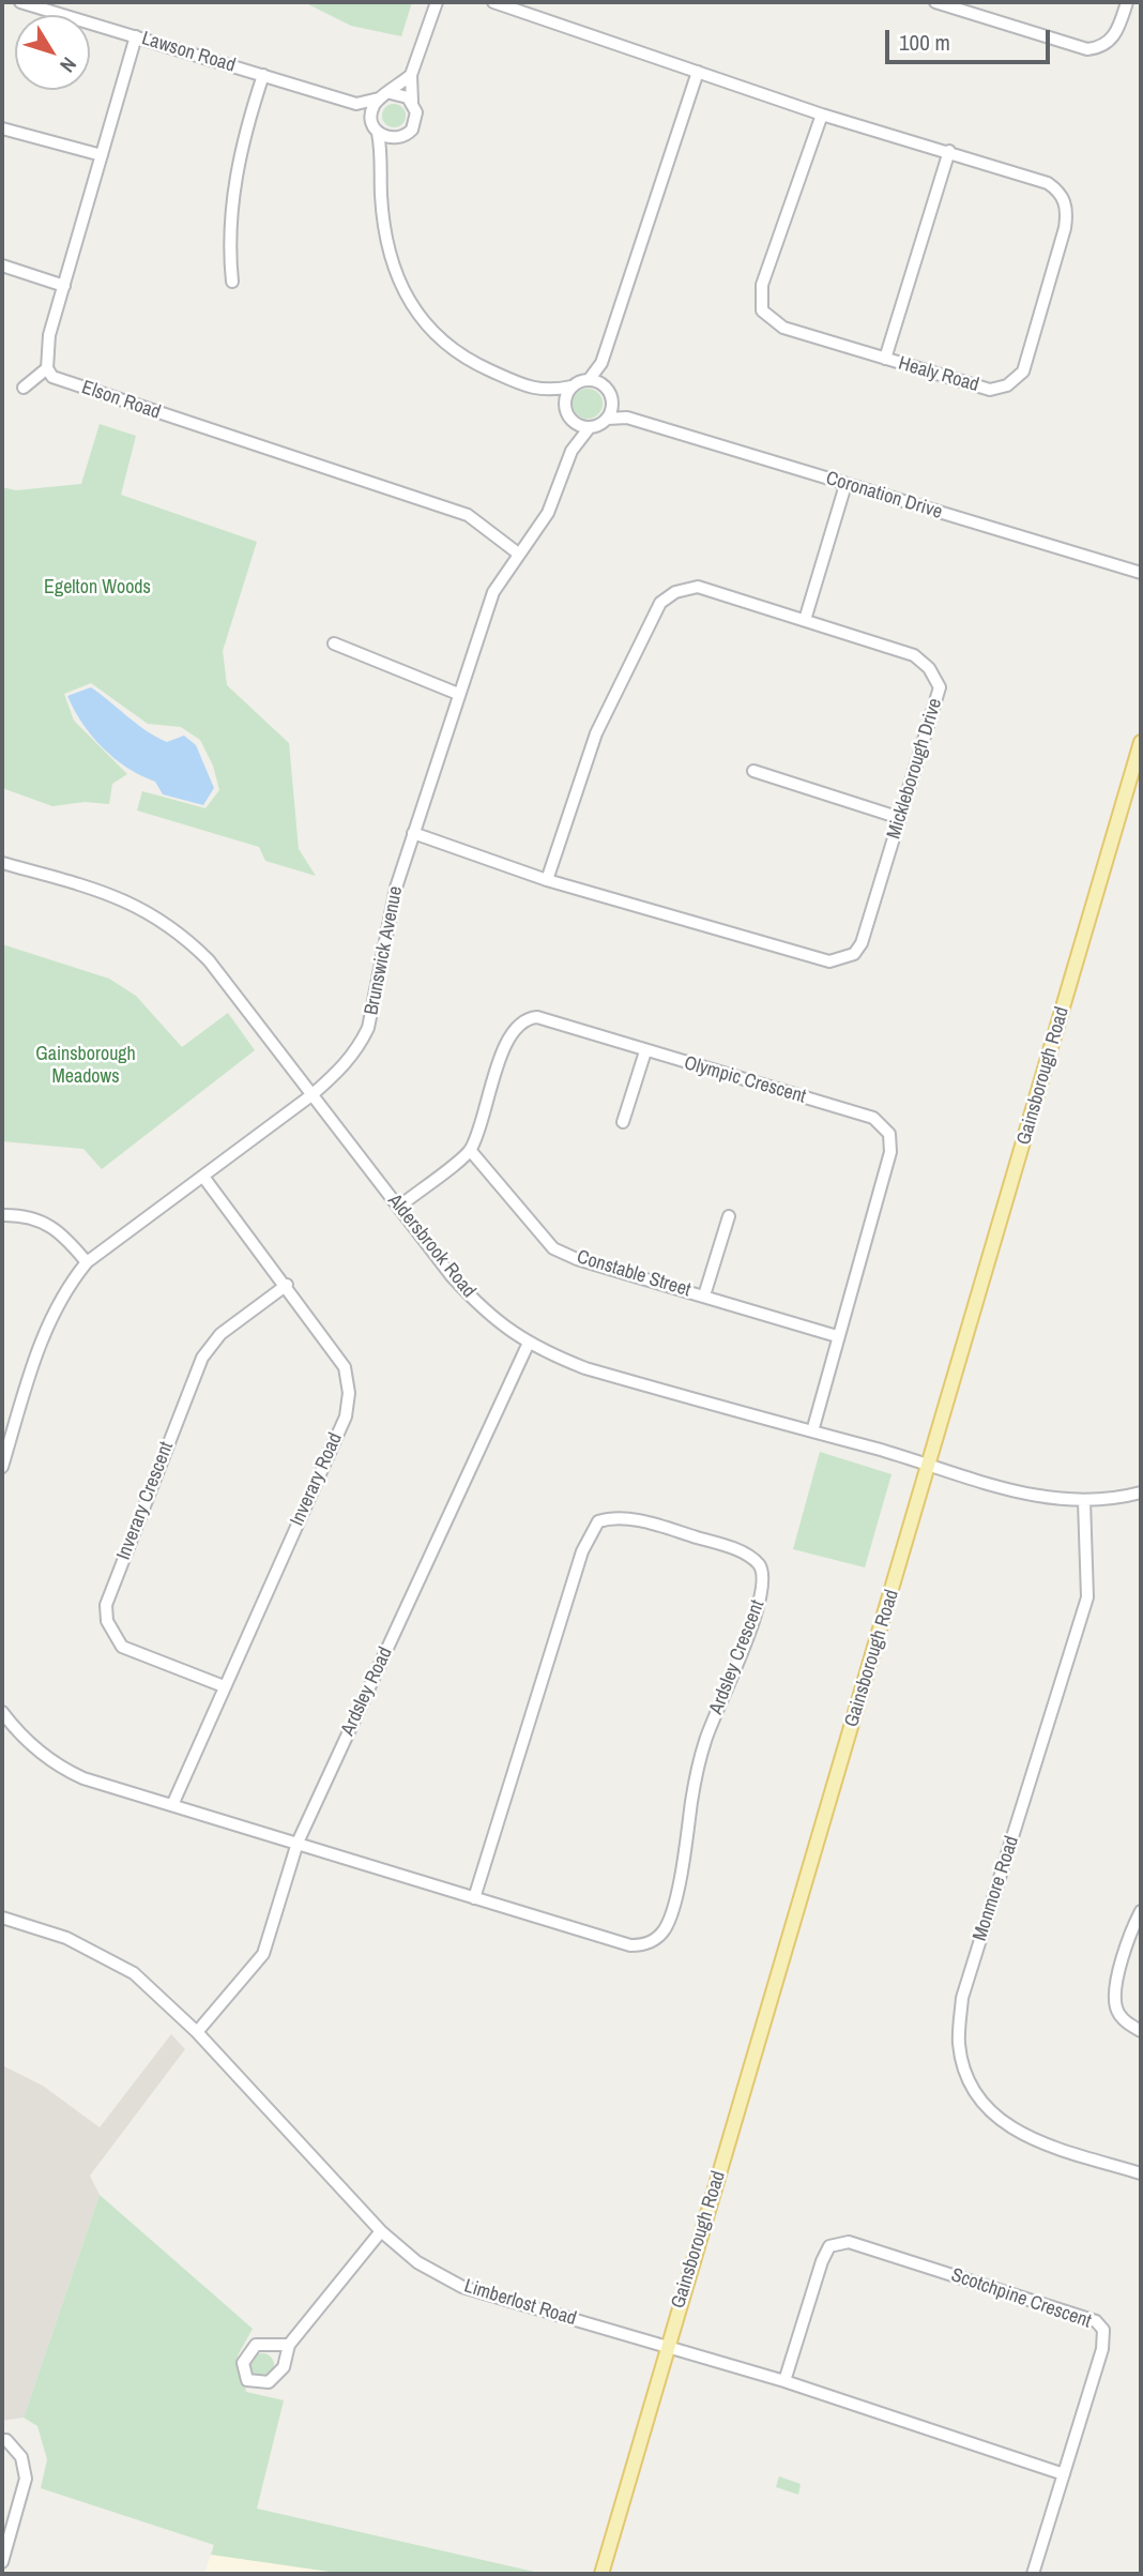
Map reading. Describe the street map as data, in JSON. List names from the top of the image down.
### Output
{
  "streets": {
    "main road": ["Gainsborough Road"],
    "street": [
      "Lawson Road",
      "Healy Road",
      "Elson Road",
      "Coronation Drive",
      "Mickleborough Drive",
      "Brunswick Avenue",
      "Olympic Crescent",
      "Aldersbrook Road",
      "Constable Street",
      "Inverary Road",
      "Inverary Crescent",
      "Ardsley Crescent",
      "Ardsley Road",
      "Monmore Road",
      "Scotchpine Crescent",
      "Limberlost Road"
    ]
  },
  "crossings": [
    ["Elson Road", "Brunswick Avenue"],
    ["Coronation Drive", "Brunswick Avenue"],
    ["Mickleborough Drive", "Brunswick Avenue"],
    ["Brunswick Avenue", "Aldersbrook Road"],
    ["Brunswick Avenue", "Inverary Road"],
    ["Gainsborough Road", "Aldersbrook Road"],
    ["Gainsborough Road", "Limberlost Road"],
    ["Olympic Crescent", "Aldersbrook Road"],
    ["Olympic Crescent", "Constable Street"],
    ["Aldersbrook Road", "Ardsley Road"],
    ["Aldersbrook Road", "Monmore Road"],
    ["Inverary Road", "Inverary Crescent"],
    ["Ardsley Crescent", "Ardsley Road"],
    ["Ardsley Road", "Limberlost Road"],
    ["Scotchpine Crescent", "Limberlost Road"]
  ],
  "parks": ["Egelton Woods", "Gainsborough Meadows"],
  "scale_bar": "100 m",
  "north": "bottom right"
}
